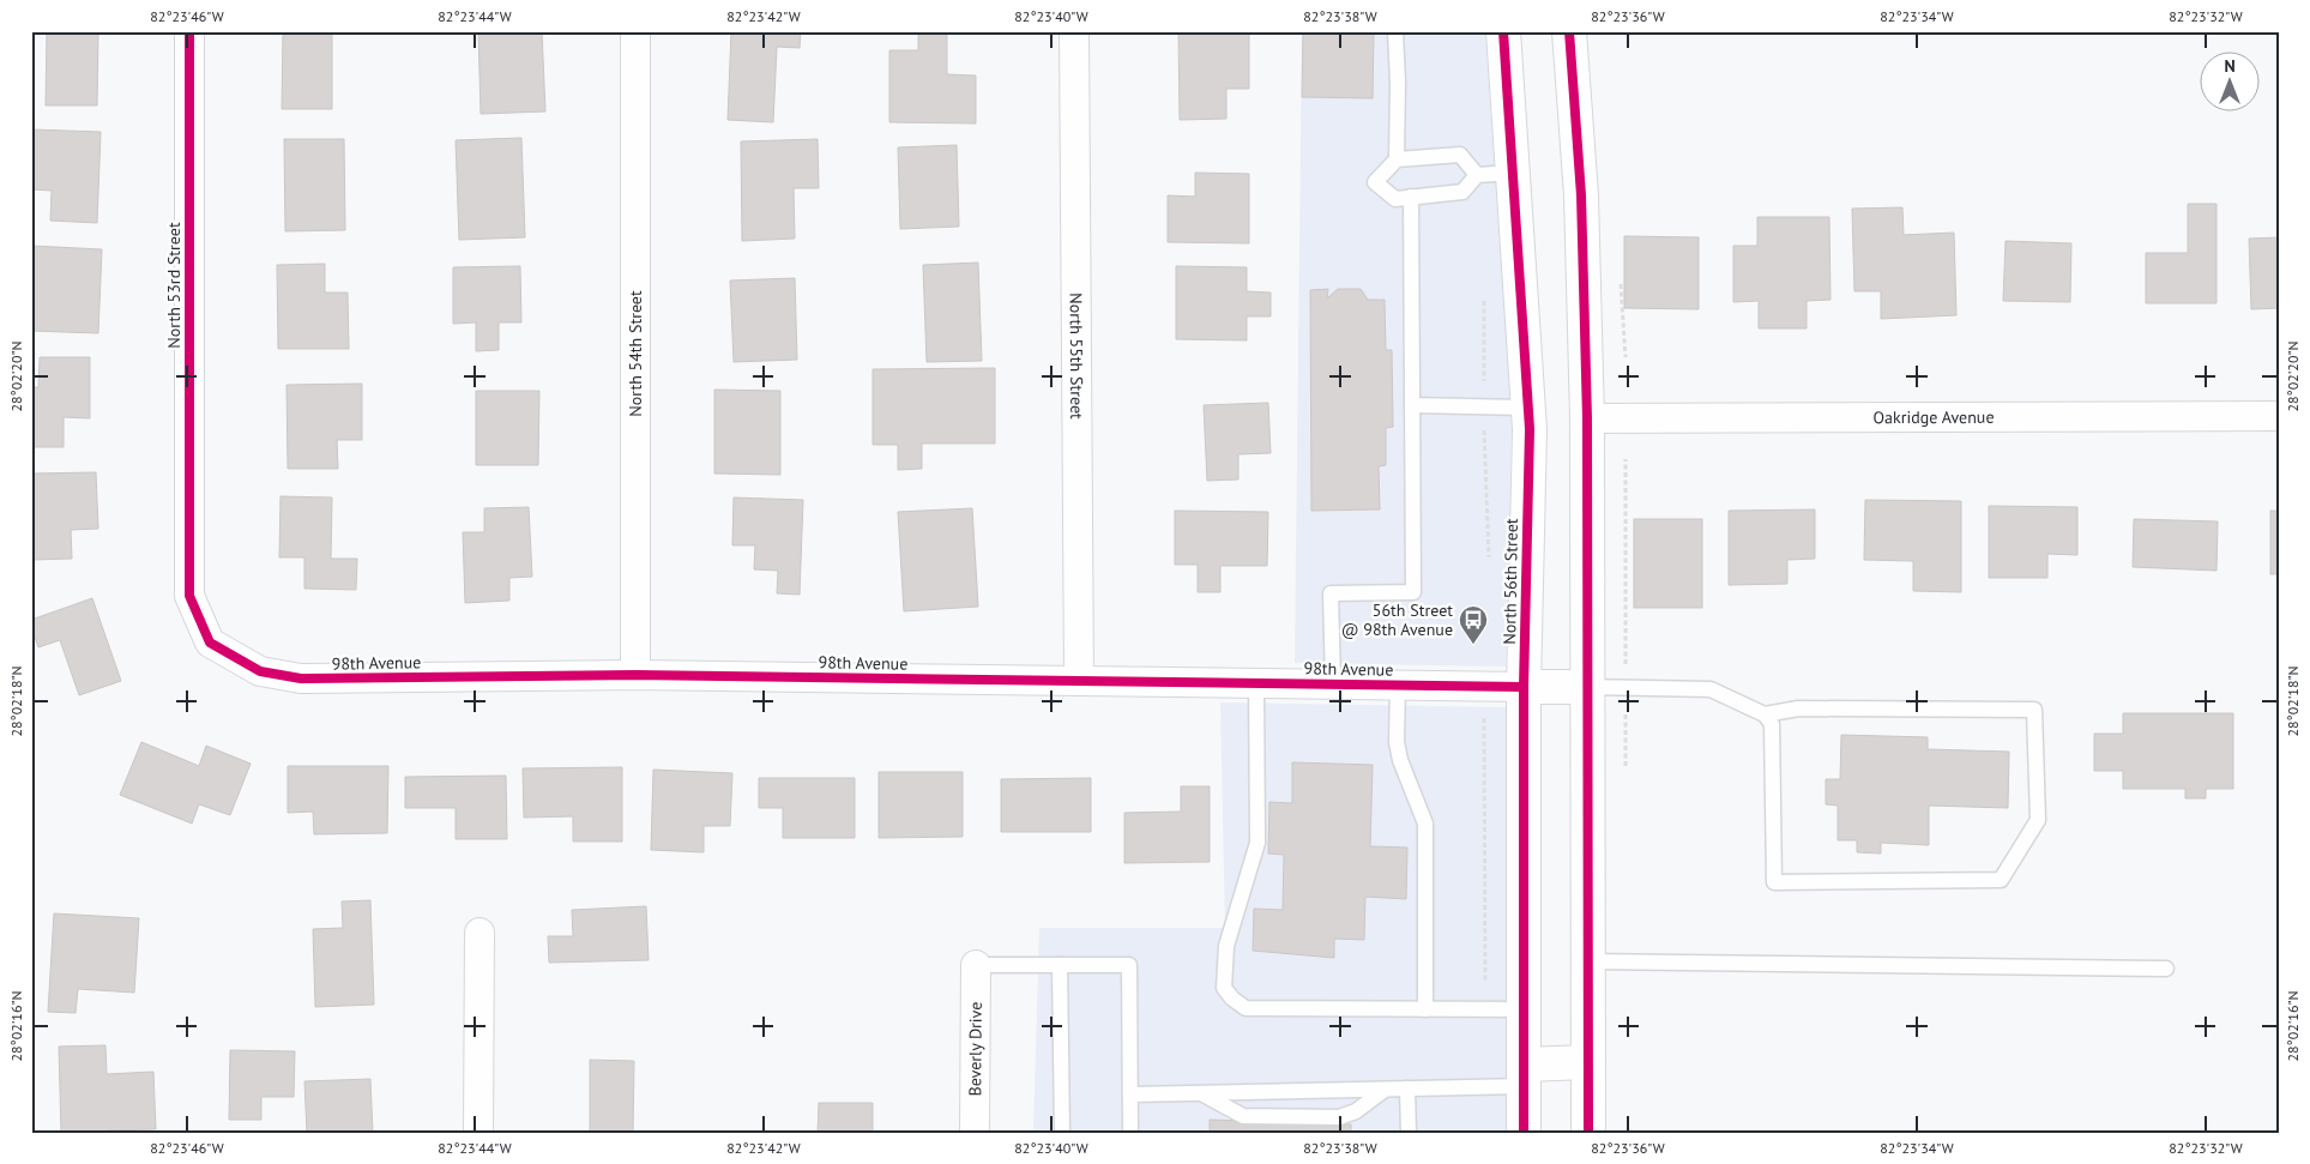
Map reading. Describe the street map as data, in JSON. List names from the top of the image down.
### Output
{
  "streets": {
    "main road": ["North 56th Street"],
    "street": [
      "North 53rd Street",
      "North 54th Street",
      "North 55th Street",
      "Oakridge Avenue",
      "98th Avenue",
      "Beverly Drive"
    ]
  },
  "crossings": [
    ["North 53rd Street", "98th Avenue"],
    ["North 54th Street", "98th Avenue"],
    ["North 55th Street", "98th Avenue"],
    ["North 56th Street", "98th Avenue"]
  ],
  "places": {
    "bus stop": ["56th Street @ 98th Avenue"]
  },
  "north": "top",
  "coordinates": [
    "82°23'46\"W",
    "82°23'44\"W",
    "82°23'42\"W",
    "82°23'40\"W",
    "82°23'38\"W",
    "82°23'36\"W",
    "82°23'34\"W",
    "82°23'32\"W",
    "28°02'20\"N",
    "28°02'18\"N",
    "28°02'16\"N"
  ]
}
